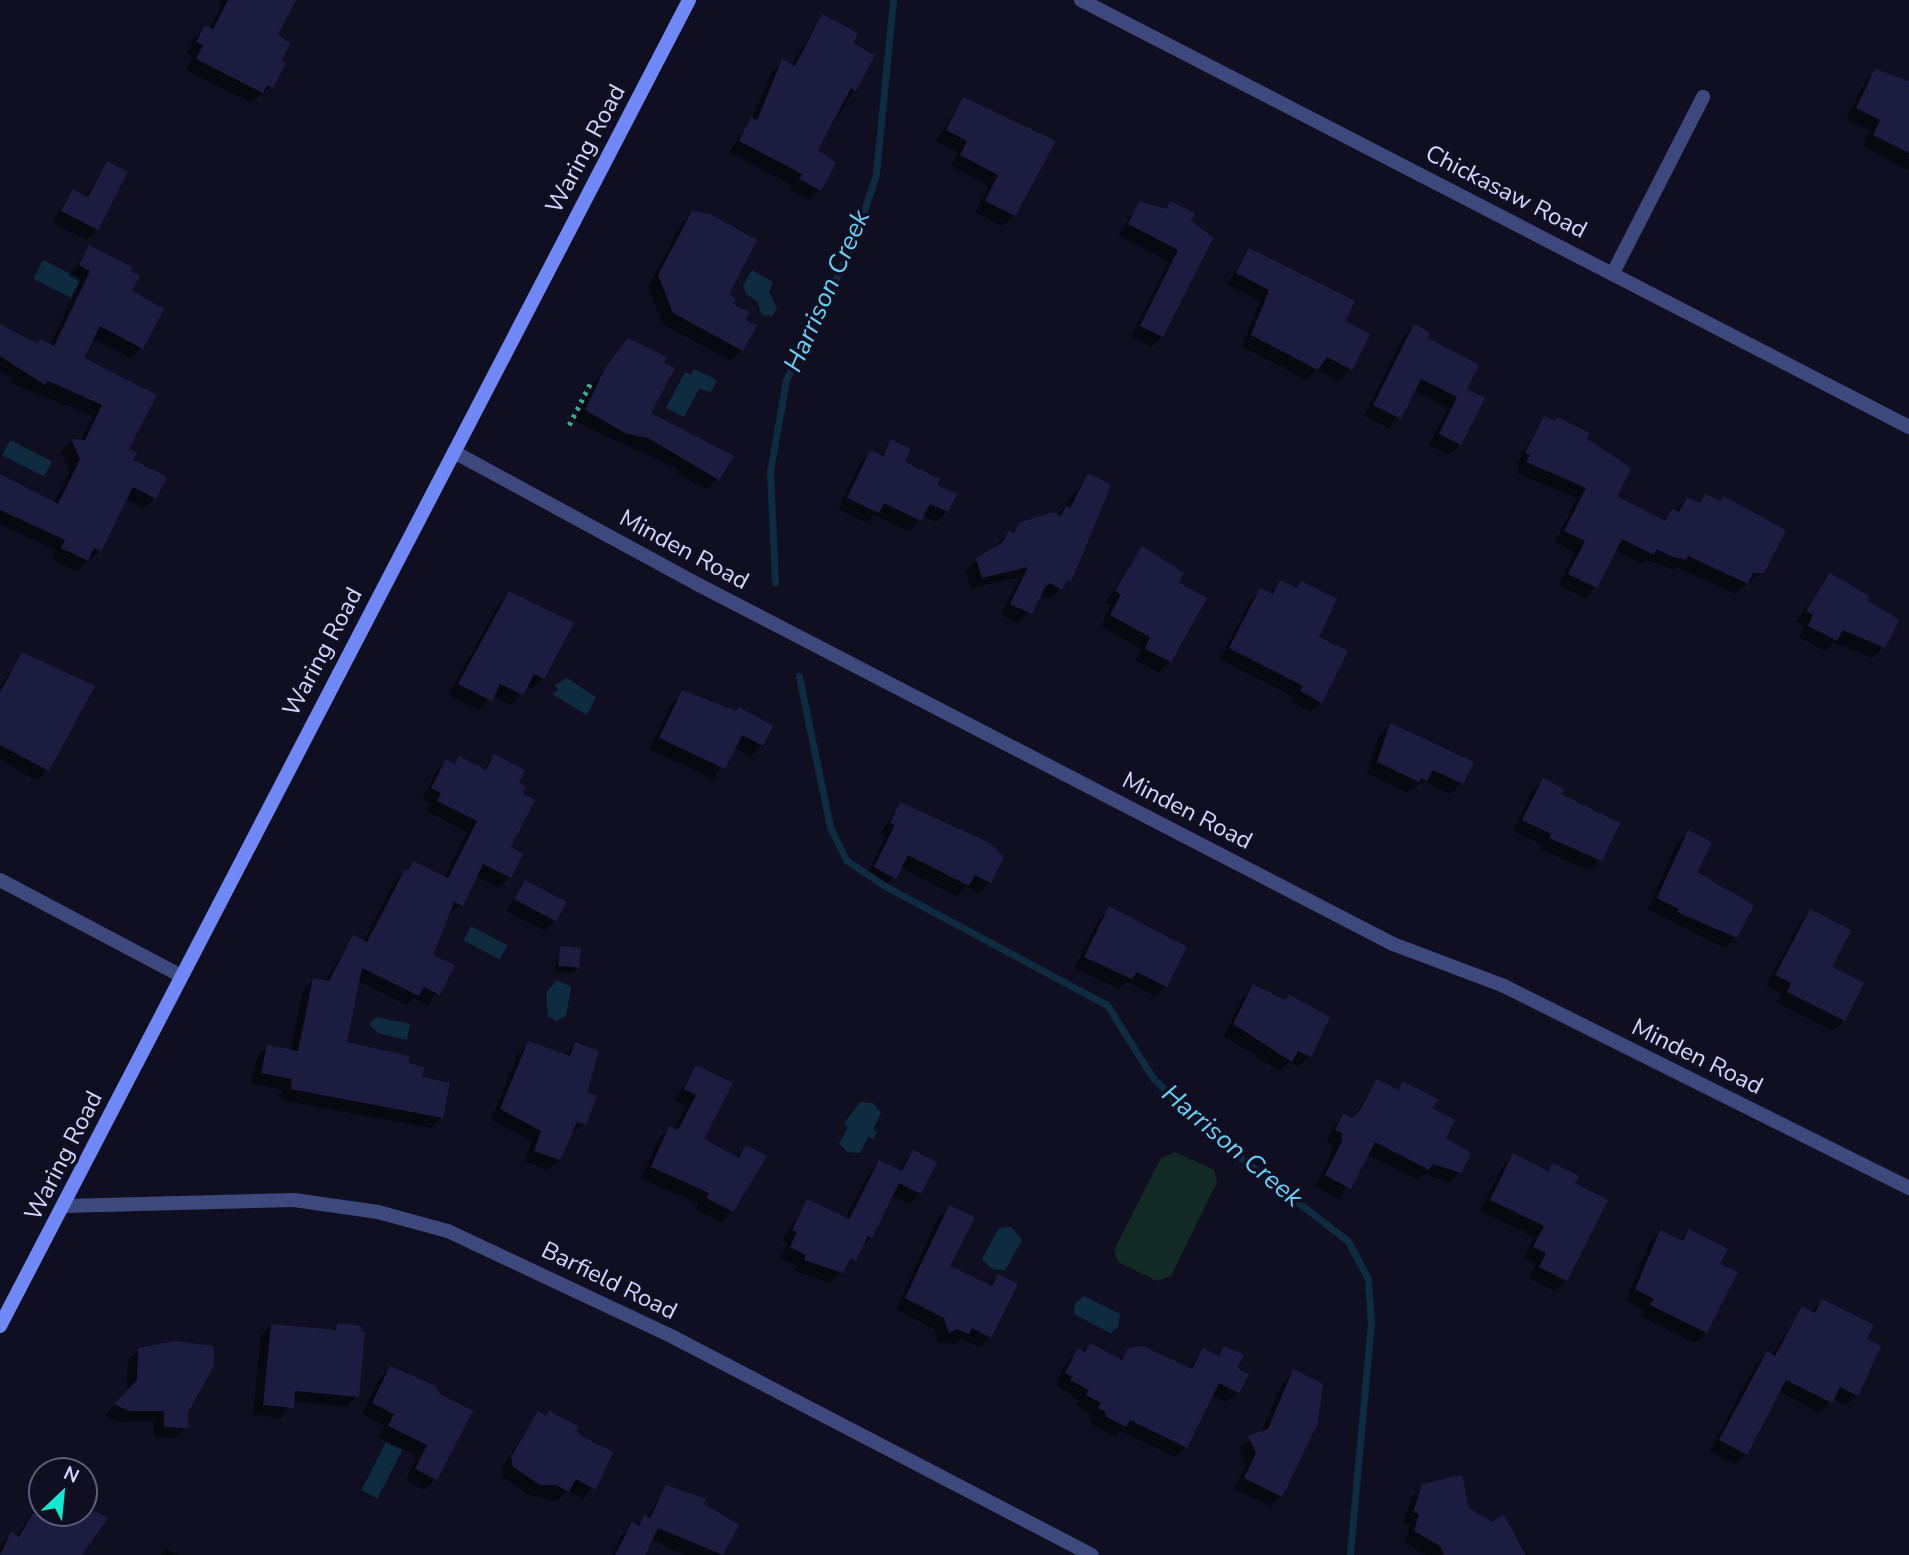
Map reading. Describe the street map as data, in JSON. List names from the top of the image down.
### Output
{
  "streets": {
    "main road": ["Waring Road"],
    "street": ["Chickasaw Road", "Minden Road", "Barfield Road"]
  },
  "crossings": [
    ["Waring Road", "Minden Road"],
    ["Waring Road", "Barfield Road"]
  ],
  "water": ["Harrison Creek"],
  "north": "top right"
}
